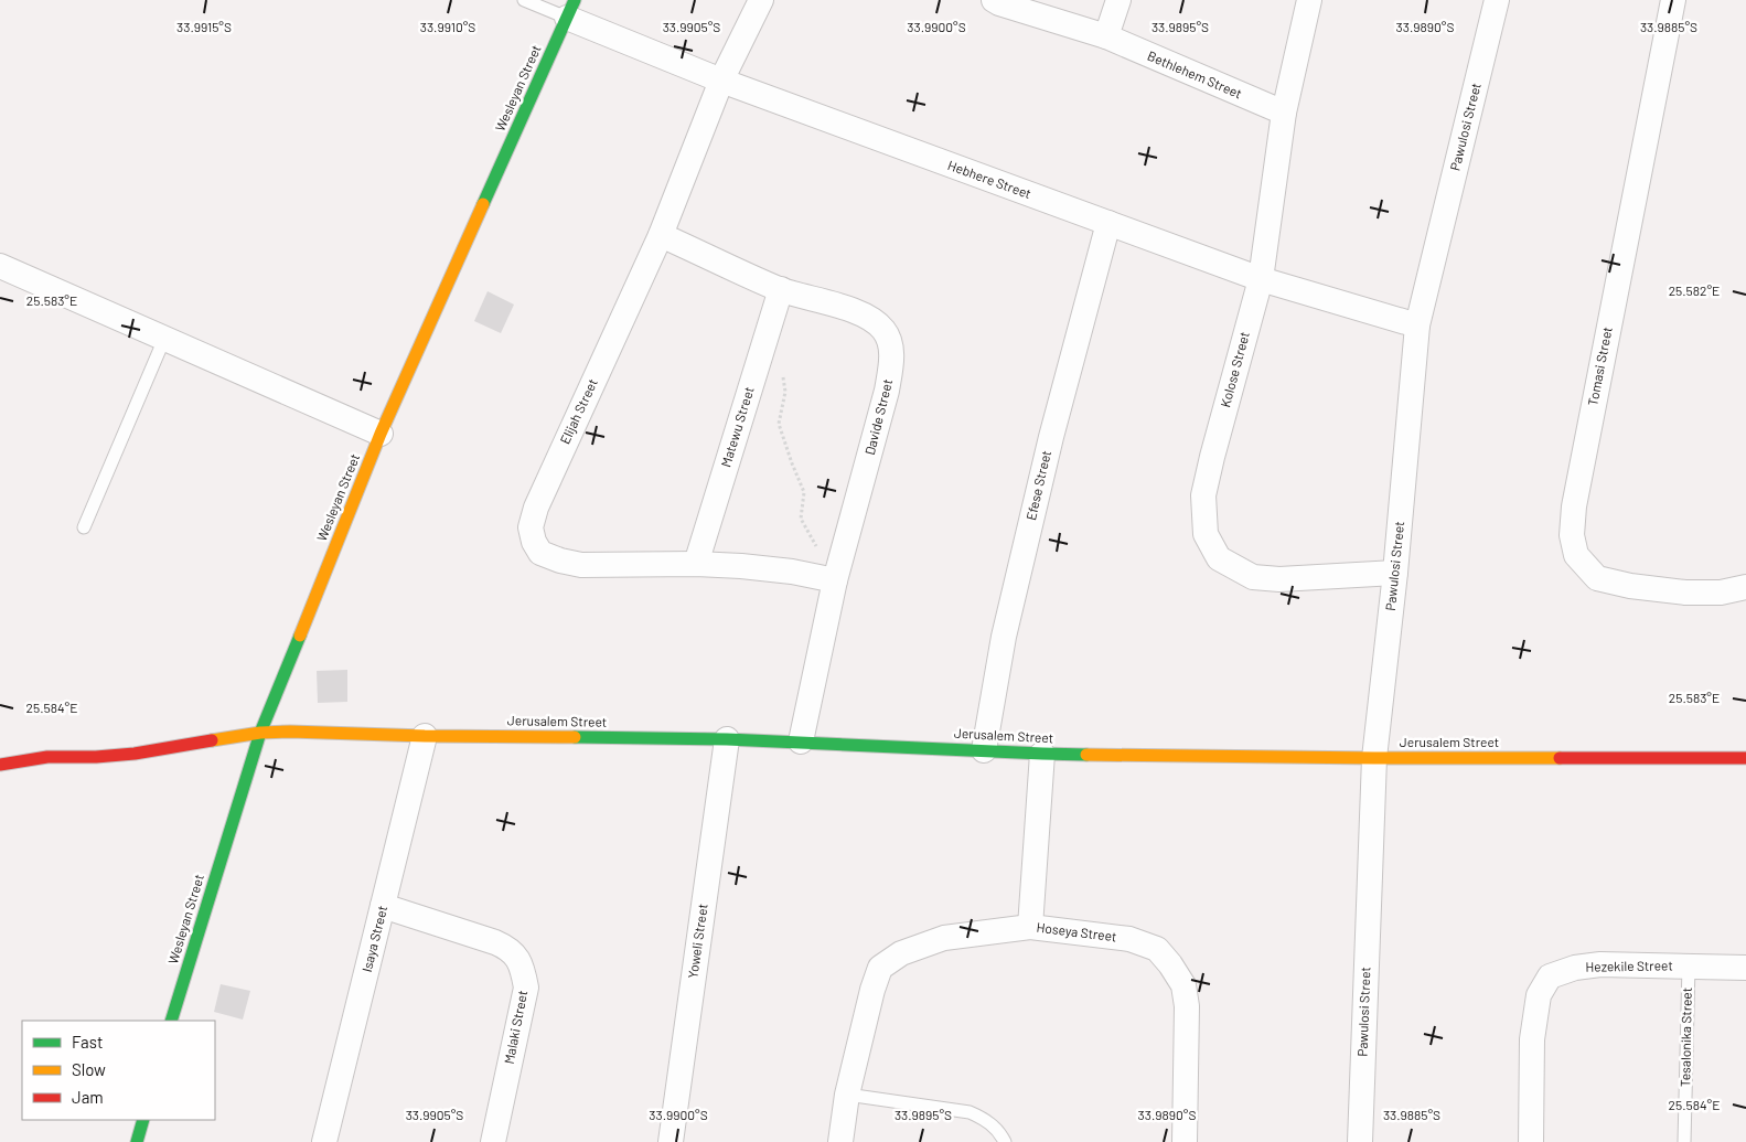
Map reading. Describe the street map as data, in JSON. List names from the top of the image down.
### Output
{
  "streets": {
    "street": [
      "Bethlehem Street",
      "Wesleyan Street",
      "Pawulosi Street",
      "Hebhere Street",
      "Tomasi Street",
      "Kolose Street",
      "Elijah Street",
      "Davide Street",
      "Matewu Street",
      "Efese Street",
      "Jerusalem Street",
      "Hoseya Street",
      "Isaya Street",
      "Yoweli Street",
      "Hezekile Street",
      "Malaki Street"
    ],
    "lane": ["Tesalonika Street"]
  },
  "crossings": [
    ["Bethlehem Street", "Kolose Street"],
    ["Wesleyan Street", "Hebhere Street"],
    ["Wesleyan Street", "Jerusalem Street"],
    ["Pawulosi Street", "Hebhere Street"],
    ["Pawulosi Street", "Kolose Street"],
    ["Pawulosi Street", "Jerusalem Street"],
    ["Hebhere Street", "Kolose Street"],
    ["Hebhere Street", "Elijah Street"],
    ["Hebhere Street", "Efese Street"],
    ["Elijah Street", "Davide Street"],
    ["Elijah Street", "Matewu Street"],
    ["Davide Street", "Matewu Street"],
    ["Davide Street", "Jerusalem Street"],
    ["Efese Street", "Jerusalem Street"],
    ["Jerusalem Street", "Isaya Street"],
    ["Jerusalem Street", "Yoweli Street"],
    ["Isaya Street", "Malaki Street"],
    ["Hezekile Street", "Tesalonika Street"]
  ],
  "legend": ["Fast", "Slow", "Jam"],
  "coordinates": [
    "33.9915°S",
    "33.9910°S",
    "33.9905°S",
    "33.9900°S",
    "33.9895°S",
    "33.9890°S",
    "33.9885°S",
    "25.582°E",
    "25.583°E",
    "25.584°E"
  ]
}
